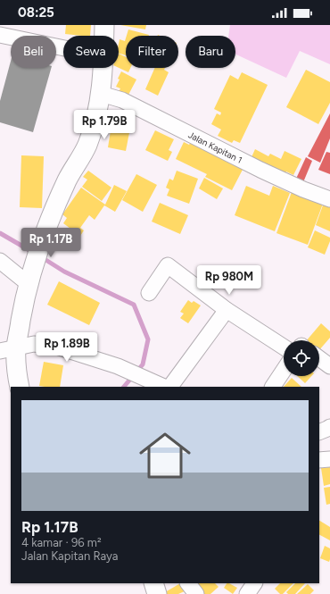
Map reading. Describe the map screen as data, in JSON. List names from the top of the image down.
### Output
{
  "streets": {
    "street": ["Jalan Kapitan 1"]
  },
  "page": {
    "status": "08:25",
    "chip": [
      "Beli",
      "Sewa",
      "Filter",
      "Baru"
    ],
    "price": [
      "Rp 1.79B",
      "Rp 1.17B",
      "Rp 980M",
      "Rp 1.89B"
    ],
    "list": [
      {
        "name": "Rp 1.17B",
        "note": "4 kamar · 96 m² · Jalan Kapitan Raya"
      }
    ]
  }
}
